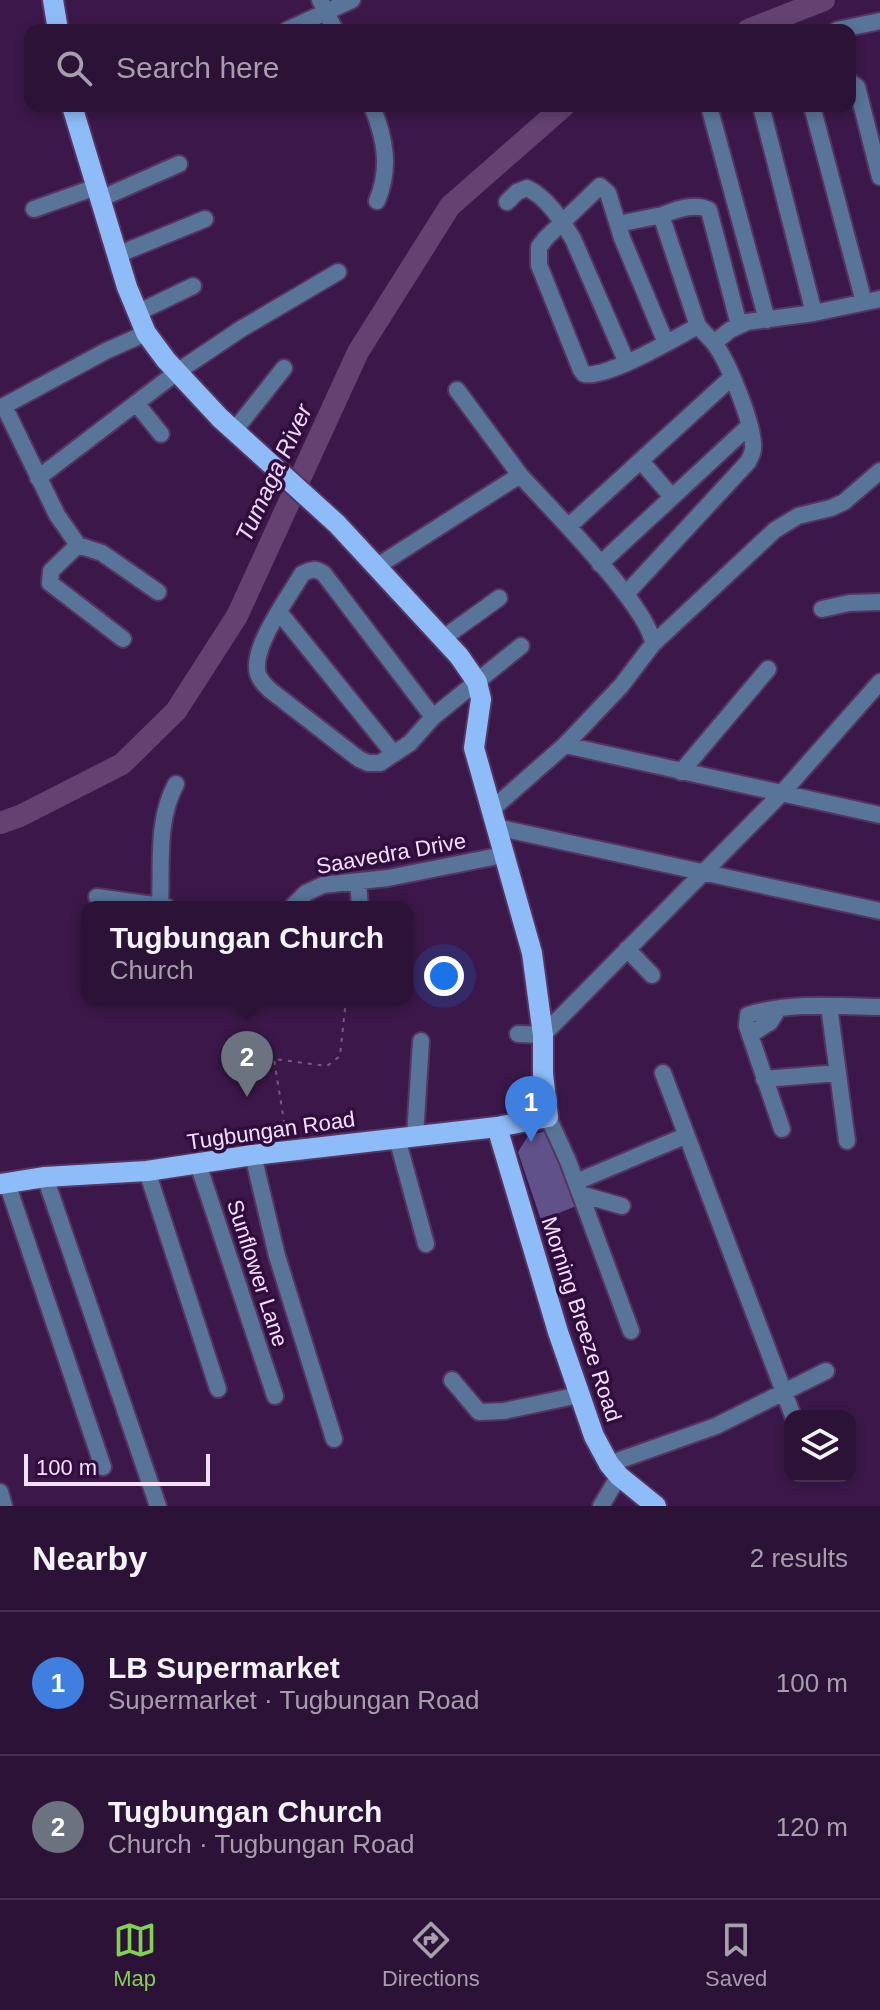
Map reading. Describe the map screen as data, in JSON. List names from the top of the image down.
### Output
{
  "streets": {
    "main road": ["Tugbungan Road", "Morning Breeze Road"],
    "street": ["Saavedra Drive", "Sunflower Lane"]
  },
  "crossings": [
    ["Tugbungan Road", "Sunflower Lane"],
    ["Tugbungan Road", "Morning Breeze Road"]
  ],
  "water": ["Tumaga River"],
  "scale_bar": "100 m",
  "page": {
    "search": "Search here",
    "popup": ["Tugbungan Church", "Church"],
    "pins": ["2", "1"],
    "scale": "100 m",
    "heading": ["Nearby", "2 results"],
    "list": [
      {
        "mark": "1",
        "name": "LB Supermarket",
        "note": "Supermarket · Tugbungan Road",
        "value": "100 m"
      },
      {
        "mark": "2",
        "name": "Tugbungan Church",
        "note": "Church · Tugbungan Road",
        "value": "120 m"
      }
    ],
    "nav": ["Map", "Directions", "Saved"]
  }
}
